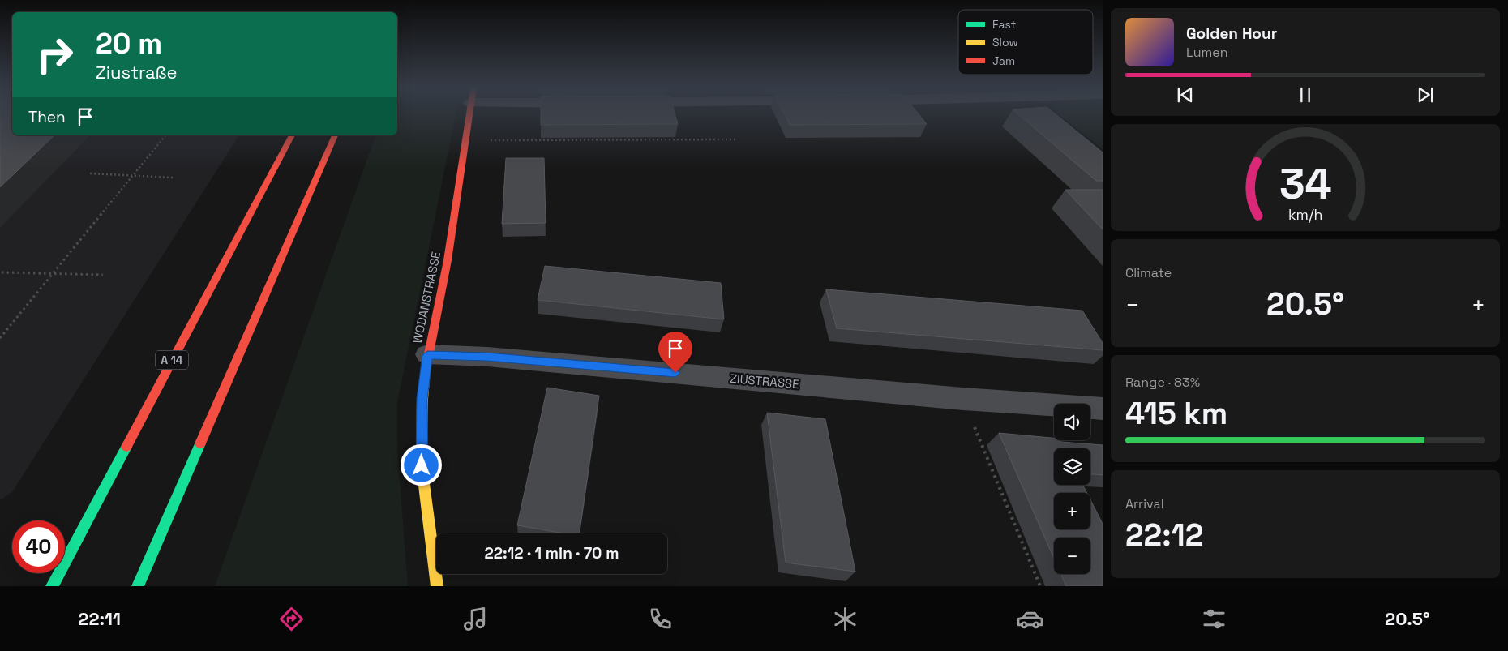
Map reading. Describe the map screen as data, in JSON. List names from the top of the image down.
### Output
{
  "streets": {
    "main road": ["WODANSTRASSE", "A 14"],
    "street": ["ZIUSTRASSE"]
  },
  "crossings": [
    ["WODANSTRASSE", "ZIUSTRASSE"]
  ],
  "legend": ["Fast", "Slow", "Jam"],
  "page": {
    "turn": ["20 m", "Ziustraße"],
    "song": ["Golden Hour", "Lumen"],
    "then": "Then",
    "tile": [
      "Climate",
      ["Range · 83%", "415 km"],
      ["Arrival", "22:12"]
    ],
    "heat": ["−", "20.5°", "+"],
    "map_buttons": ["+", "−"],
    "limit": "40",
    "trip": "22:12 · 1 min · 70 m",
    "tabs": ["22:11", "20.5°"],
    "gauge": ["34", "km/h"]
  }
}
